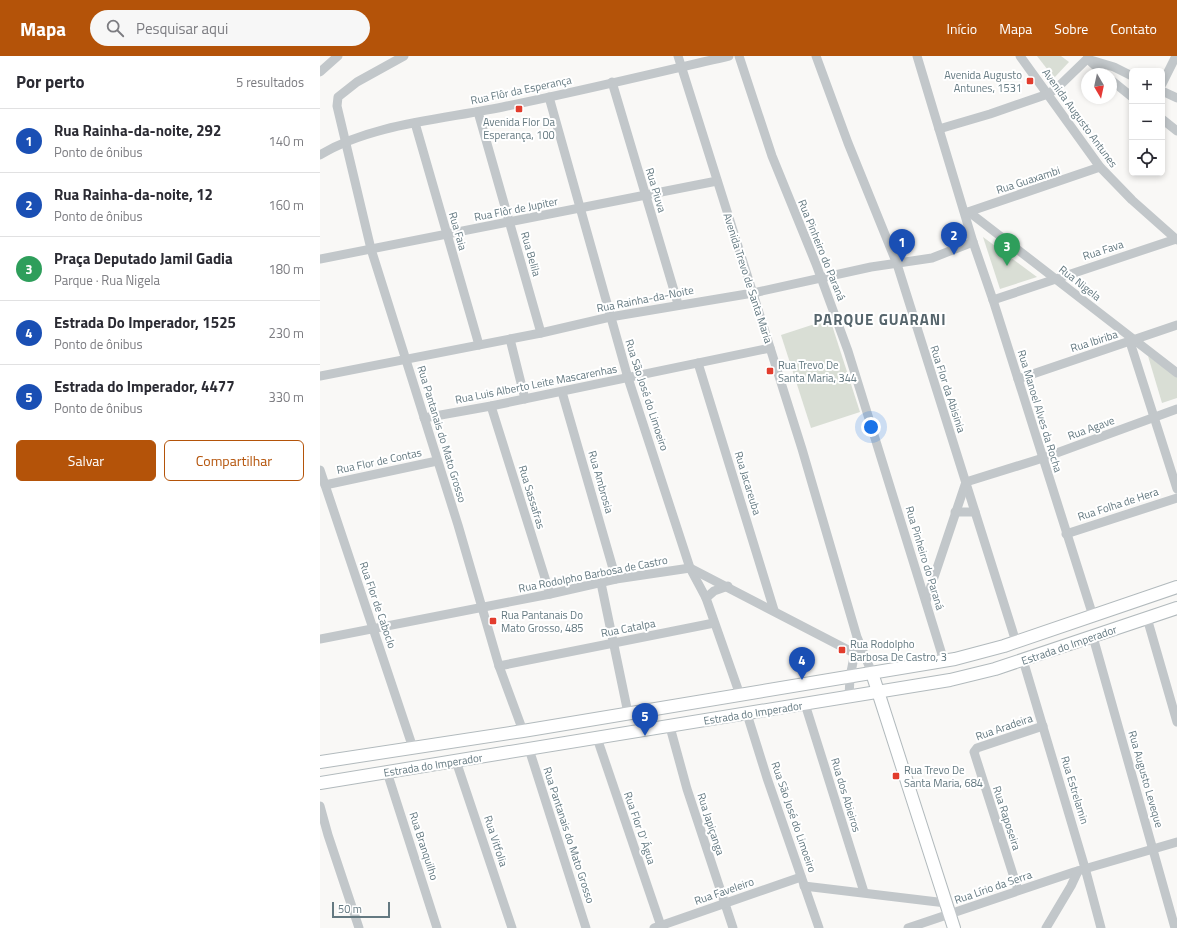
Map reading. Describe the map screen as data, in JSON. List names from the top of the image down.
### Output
{
  "streets": {
    "main road": ["Avenida Trevo de Santa Maria", "Estrada do Imperador"],
    "street": [
      "Rua Flôr da Esperança",
      "Avenida Augusto Antunes",
      "Rua Guaxambi",
      "Rua Piuva",
      "Rua Flôr de Jupiter",
      "Rua Faia",
      "Rua Pinheiro do Paraná",
      "Rua Fava",
      "Rua Belila",
      "Rua Nigela",
      "Rua Rainha-da-Noite",
      "Rua Ibiriba",
      "Rua Luis Alberto Leite Mascarenhas",
      "Rua Flor da Abisinia",
      "Rua São José do Limoeiro",
      "Rua Manoel Alves da Rocha",
      "Rua Agave",
      "Rua Pantanais do Mato Grosso",
      "Rua Flor de Contas",
      "Rua Ambrosia",
      "Rua Jacareuba",
      "Rua Sassafras",
      "Rua Folha de Hera",
      "Rua Rodolpho Barbosa de Castro",
      "Rua Flor de Caboclo",
      "Rua Catalpa",
      "Rua Aradeira",
      "Rua Augusto Leveque",
      "Rua Estrelamin",
      "Rua dos Abieiros",
      "Rua Raposeira",
      "Rua Japiçanga",
      "Rua Flor D' Água",
      "Rua Vitfolia",
      "Rua Branquilho",
      "Rua Lírio da Serra",
      "Rua Faveleiro"
    ]
  },
  "crossings": [
    ["Rua Flôr da Esperança", "Rua Piuva"],
    ["Rua Flôr da Esperança", "Rua Faia"],
    ["Rua Flôr da Esperança", "Rua Belila"],
    ["Rua Flôr da Esperança", "Avenida Trevo de Santa Maria"],
    ["Rua Flôr da Esperança", "Rua São José do Limoeiro"],
    ["Rua Flôr da Esperança", "Rua Pantanais do Mato Grosso"],
    ["Avenida Augusto Antunes", "Rua Guaxambi"],
    ["Avenida Augusto Antunes", "Rua Fava"],
    ["Rua Guaxambi", "Rua Nigela"],
    ["Rua Guaxambi", "Rua Manoel Alves da Rocha"],
    ["Rua Piuva", "Rua Flôr de Jupiter"],
    ["Rua Piuva", "Rua Rainha-da-Noite"],
    ["Rua Flôr de Jupiter", "Rua Faia"],
    ["Rua Flôr de Jupiter", "Rua Belila"],
    ["Rua Flôr de Jupiter", "Avenida Trevo de Santa Maria"],
    ["Rua Flôr de Jupiter", "Rua São José do Limoeiro"],
    ["Rua Flôr de Jupiter", "Rua Pantanais do Mato Grosso"],
    ["Rua Faia", "Rua Rainha-da-Noite"],
    ["Rua Pinheiro do Paraná", "Rua Rainha-da-Noite"],
    ["Rua Pinheiro do Paraná", "Estrada do Imperador"],
    ["Rua Fava", "Rua Nigela"],
    ["Rua Fava", "Rua Manoel Alves da Rocha"],
    ["Rua Belila", "Rua Rainha-da-Noite"],
    ["Avenida Trevo de Santa Maria", "Rua Rainha-da-Noite"],
    ["Avenida Trevo de Santa Maria", "Rua Luis Alberto Leite Mascarenhas"],
    ["Avenida Trevo de Santa Maria", "Estrada do Imperador"],
    ["Avenida Trevo de Santa Maria", "Rua Lírio da Serra"],
    ["Avenida Trevo de Santa Maria", "Rua Faveleiro"],
    ["Rua Nigela", "Rua Ibiriba"],
    ["Rua Nigela", "Rua Manoel Alves da Rocha"],
    ["Rua Rainha-da-Noite", "Rua Flor da Abisinia"],
    ["Rua Rainha-da-Noite", "Rua São José do Limoeiro"],
    ["Rua Rainha-da-Noite", "Rua Manoel Alves da Rocha"],
    ["Rua Rainha-da-Noite", "Rua Pantanais do Mato Grosso"],
    ["Rua Ibiriba", "Rua Manoel Alves da Rocha"],
    ["Rua Luis Alberto Leite Mascarenhas", "Rua São José do Limoeiro"],
    ["Rua Luis Alberto Leite Mascarenhas", "Rua Pantanais do Mato Grosso"],
    ["Rua Luis Alberto Leite Mascarenhas", "Rua Ambrosia"],
    ["Rua Luis Alberto Leite Mascarenhas", "Rua Jacareuba"],
    ["Rua Luis Alberto Leite Mascarenhas", "Rua Sassafras"],
    ["Rua Flor da Abisinia", "Rua Agave"],
    ["Rua Flor da Abisinia", "Estrada do Imperador"],
    ["Rua São José do Limoeiro", "Rua Rodolpho Barbosa de Castro"],
    ["Rua São José do Limoeiro", "Rua Catalpa"],
    ["Rua São José do Limoeiro", "Estrada do Imperador"],
    ["Rua São José do Limoeiro", "Rua Faveleiro"],
    ["Rua Manoel Alves da Rocha", "Rua Agave"],
    ["Rua Manoel Alves da Rocha", "Rua Folha de Hera"],
    ["Rua Manoel Alves da Rocha", "Estrada do Imperador"],
    ["Rua Pantanais do Mato Grosso", "Rua Flor de Contas"],
    ["Rua Pantanais do Mato Grosso", "Rua Rodolpho Barbosa de Castro"],
    ["Rua Pantanais do Mato Grosso", "Rua Catalpa"],
    ["Rua Pantanais do Mato Grosso", "Estrada do Imperador"],
    ["Rua Flor de Contas", "Rua Flor de Caboclo"],
    ["Rua Ambrosia", "Rua Rodolpho Barbosa de Castro"],
    ["Rua Sassafras", "Rua Rodolpho Barbosa de Castro"],
    ["Rua Rodolpho Barbosa de Castro", "Rua Flor de Caboclo"],
    ["Rua Flor de Caboclo", "Estrada do Imperador"],
    ["Estrada do Imperador", "Rua Augusto Leveque"],
    ["Estrada do Imperador", "Rua Estrelamin"],
    ["Estrada do Imperador", "Rua dos Abieiros"],
    ["Estrada do Imperador", "Rua Japiçanga"],
    ["Estrada do Imperador", "Rua Flor D' Água"],
    ["Estrada do Imperador", "Rua Vitfolia"],
    ["Estrada do Imperador", "Rua Branquilho"],
    ["Rua Aradeira", "Rua Estrelamin"],
    ["Rua Aradeira", "Rua Raposeira"],
    ["Rua Augusto Leveque", "Rua Lírio da Serra"],
    ["Rua Estrelamin", "Rua Lírio da Serra"],
    ["Rua dos Abieiros", "Rua Faveleiro"],
    ["Rua Raposeira", "Rua Lírio da Serra"],
    ["Rua Japiçanga", "Rua Faveleiro"],
    ["Rua Flor D' Água", "Rua Faveleiro"],
    ["Rua Lírio da Serra", "Rua Faveleiro"]
  ],
  "districts": ["PARQUE GUARANI"],
  "places": {
    "transit": [
      "Avenida Augusto Antunes, 1531",
      "Avenida Flor Da Esperança, 100",
      "Rua Trevo De Santa Maria, 344",
      "Rua Pantanais Do Mato Grosso, 485",
      "Rua Rodolpho Barbosa De Castro, 3",
      "Rua Trevo De Santa Maria, 684"
    ]
  },
  "scale_bar": "50 m",
  "north": "bottom",
  "page": {
    "header": "Mapa",
    "search": "Pesquisar aqui",
    "nav": [
      "Início",
      "Mapa",
      "Sobre",
      "Contato"
    ],
    "heading": ["Por perto", "5 resultados"],
    "map_buttons": ["+", "−"],
    "list": [
      {
        "mark": "1",
        "name": "Rua Rainha-da-noite, 292",
        "note": "Ponto de ônibus",
        "value": "140 m"
      },
      {
        "mark": "2",
        "name": "Rua Rainha-da-noite, 12",
        "note": "Ponto de ônibus",
        "value": "160 m"
      },
      {
        "mark": "3",
        "name": "Praça Deputado Jamil Gadia",
        "note": "Parque · Rua Nigela",
        "value": "180 m"
      },
      {
        "mark": "4",
        "name": "Estrada Do Imperador, 1525",
        "note": "Ponto de ônibus",
        "value": "230 m"
      },
      {
        "mark": "5",
        "name": "Estrada do Imperador, 4477",
        "note": "Ponto de ônibus",
        "value": "330 m"
      }
    ],
    "pins": [
      "2",
      "1",
      "3",
      "4",
      "5"
    ],
    "buttons": ["Salvar", "Compartilhar"],
    "scale": "50 m"
  }
}
